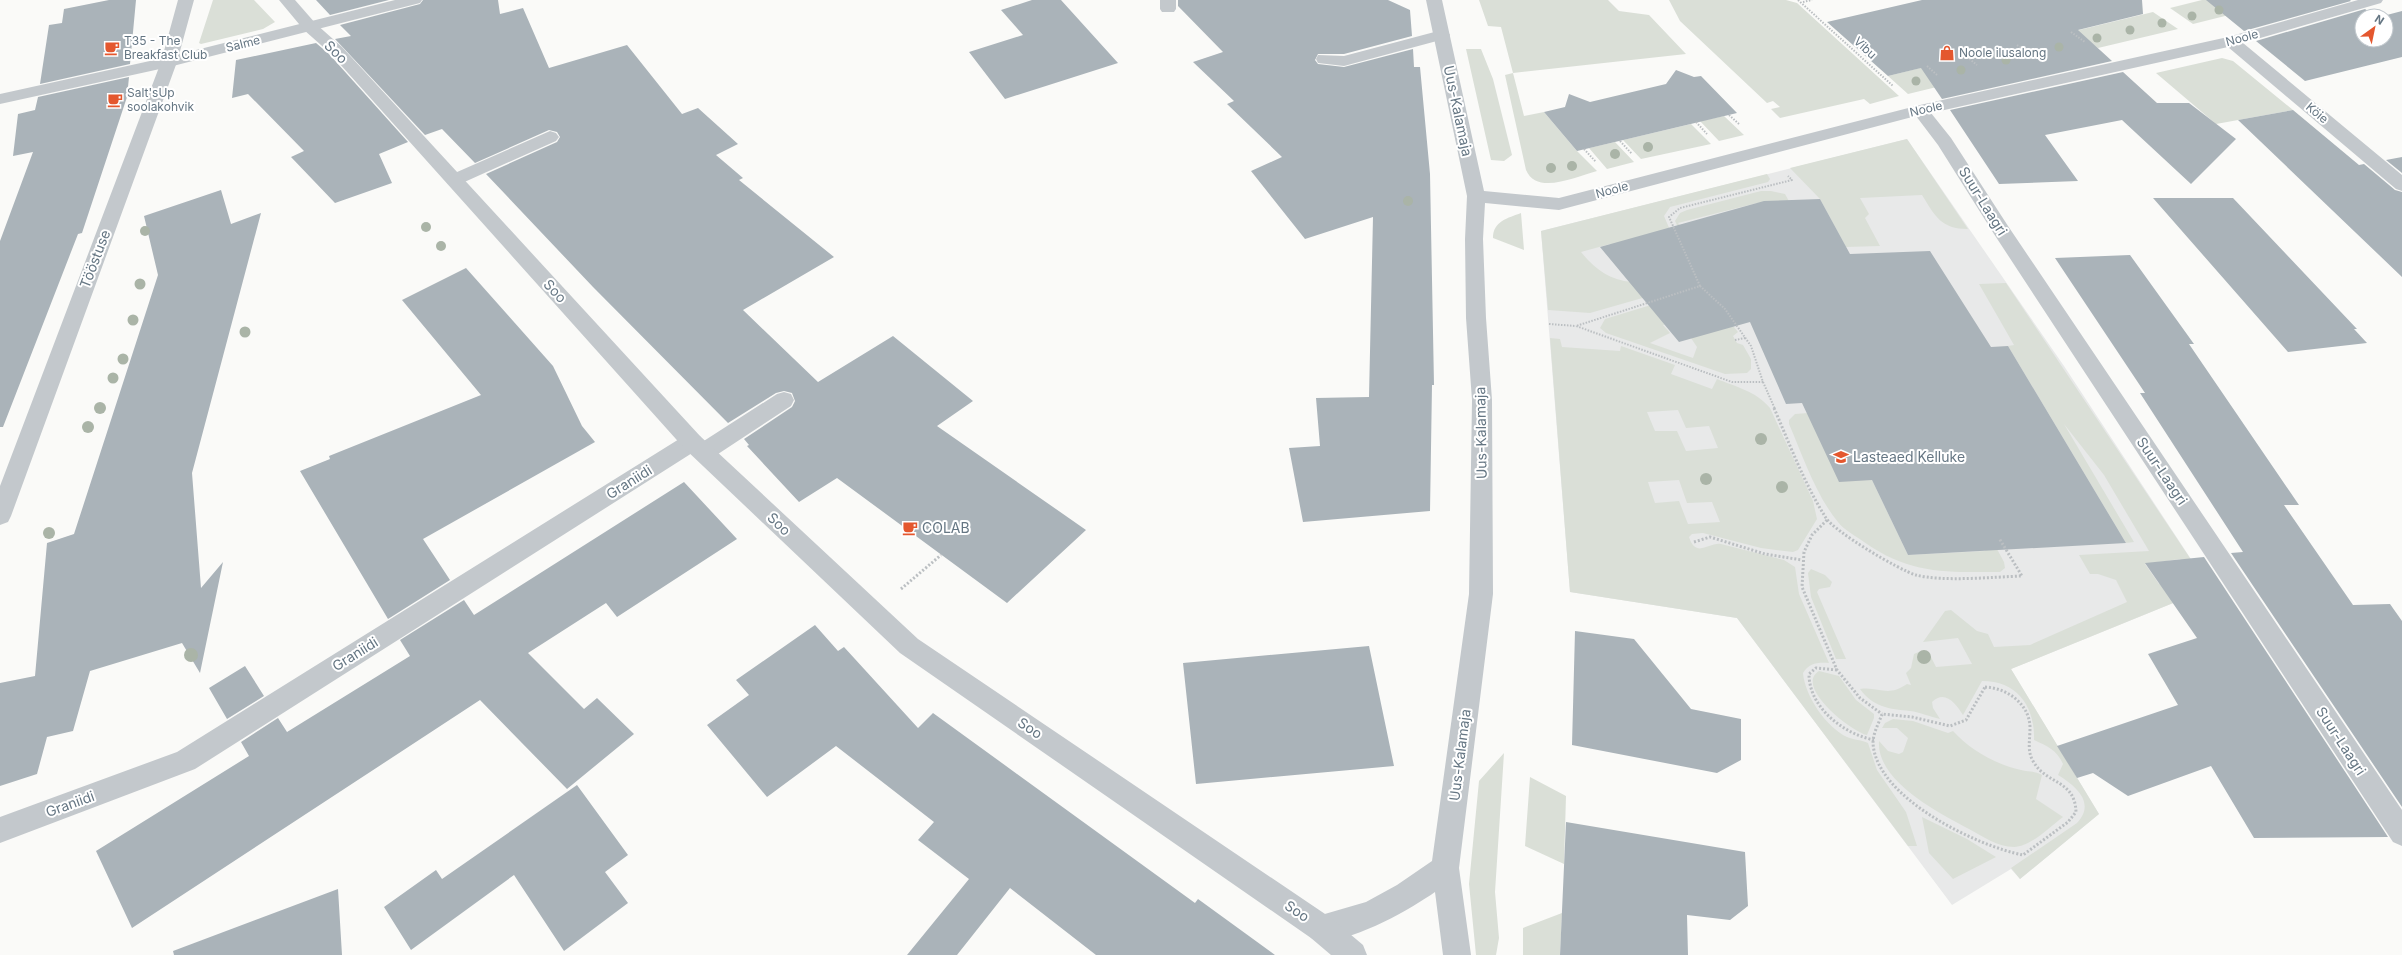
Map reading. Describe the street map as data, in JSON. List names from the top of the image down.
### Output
{
  "streets": {
    "street": [
      "Noole",
      "Salme",
      "Soo",
      "Uus-Kalamaja",
      "Köie",
      "Suur-Laagri",
      "Tööstuse",
      "Graniidi"
    ],
    "path": ["Vibu"]
  },
  "crossings": [
    ["Noole", "Vibu"],
    ["Noole", "Uus-Kalamaja"],
    ["Noole", "Köie"],
    ["Noole", "Suur-Laagri"],
    ["Salme", "Soo"],
    ["Salme", "Tööstuse"],
    ["Vibu", "Suur-Laagri"],
    ["Soo", "Graniidi"]
  ],
  "places": {
    "cafe": ["T35 - The Breakfast Club", "Salt'sUp soolakohvik", "COLAB"],
    "shop": ["Noole ilusalong"],
    "school or university": ["Lasteaed Kelluke"]
  },
  "north": "top right"
}
